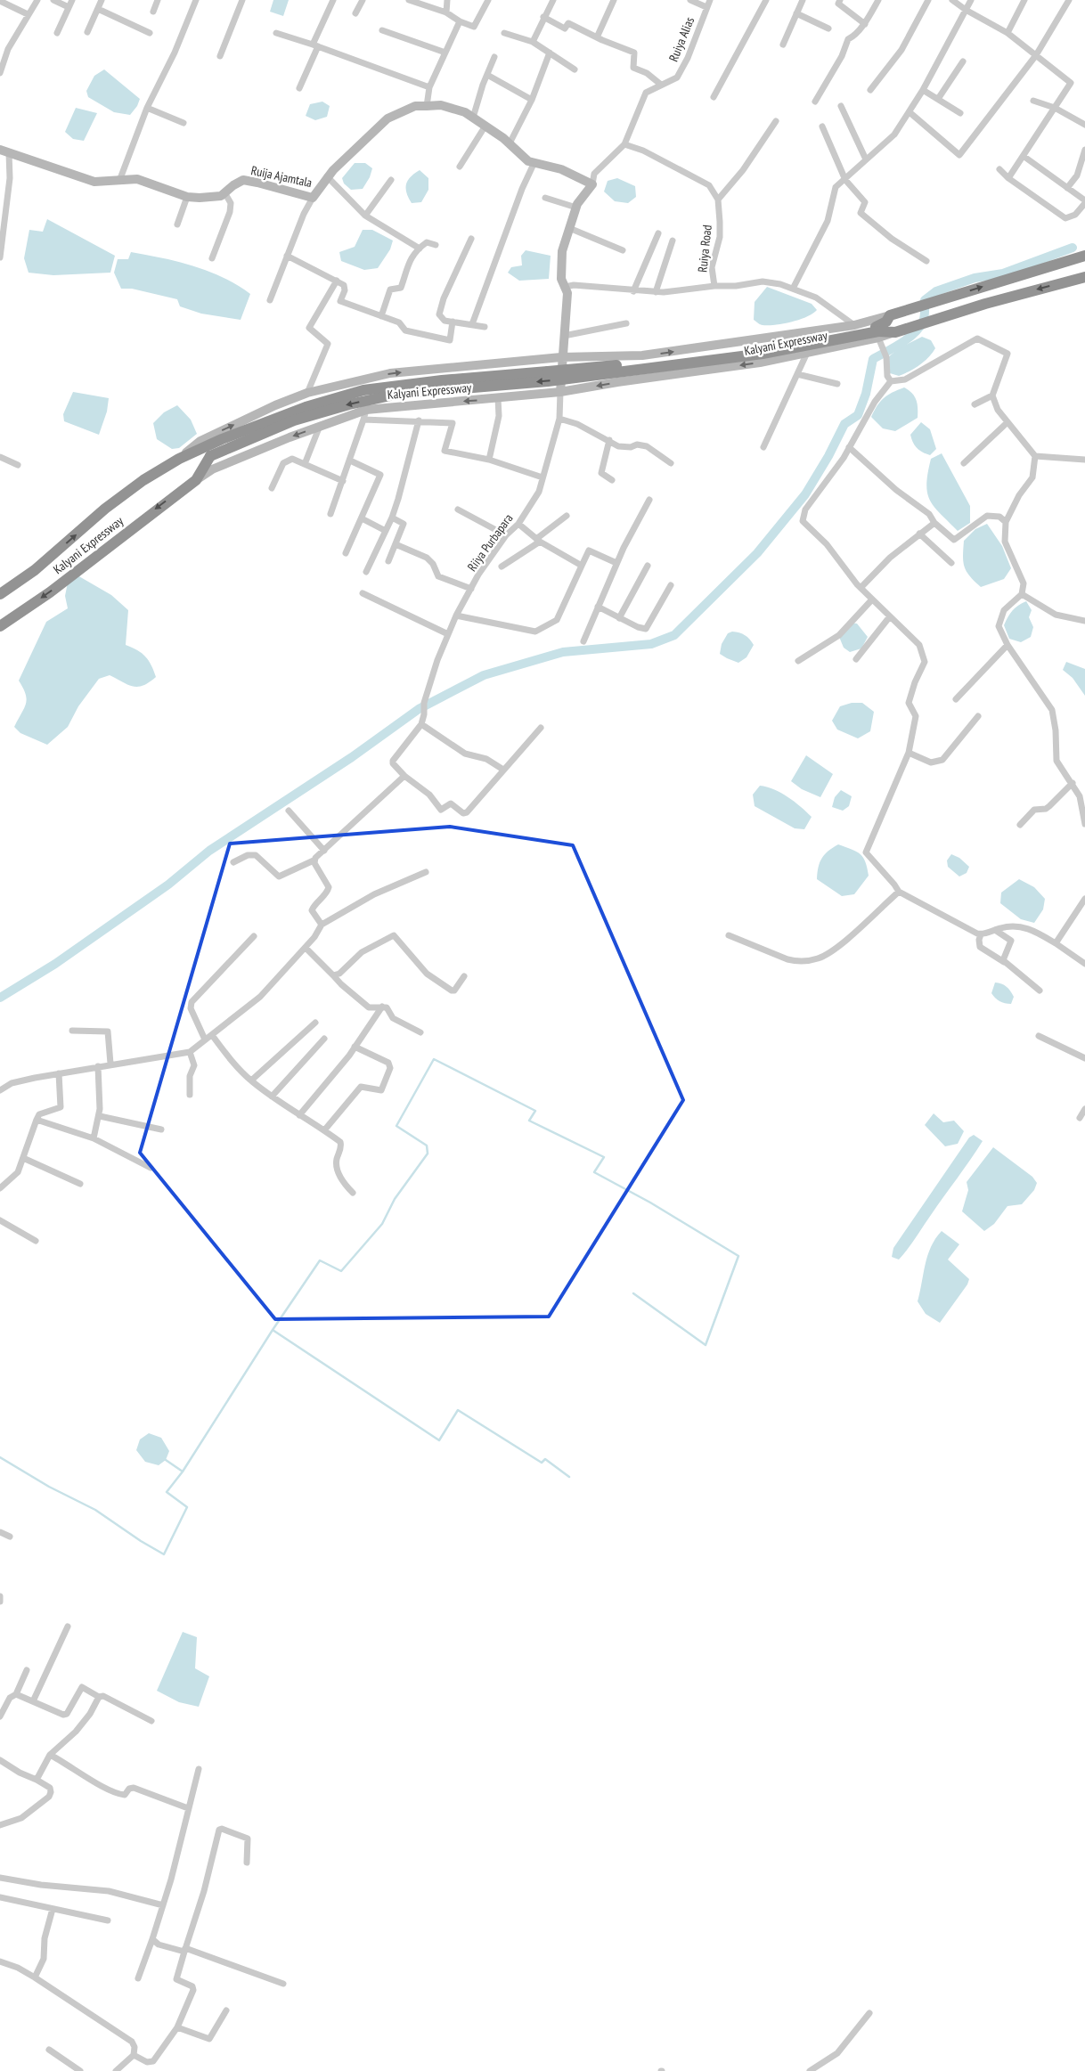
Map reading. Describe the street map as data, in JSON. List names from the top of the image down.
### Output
{
  "streets": {
    "highway": ["Kalyani Expressway"],
    "street": [
      "Ruiya Alias",
      "Ruija Ajamtala",
      "Ruiya Road",
      "Riiya Purbapara"
    ]
  },
  "crossings": [
    ["Ruiya Road", "Kalyani Expressway"],
    ["Kalyani Expressway", "Riiya Purbapara"]
  ]
}
